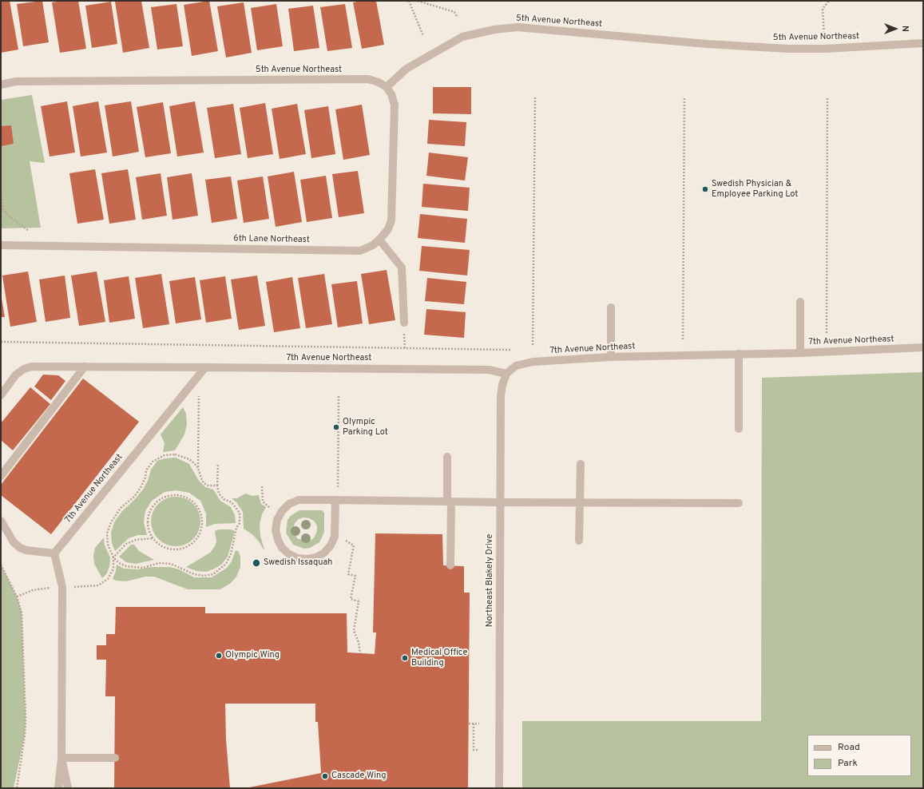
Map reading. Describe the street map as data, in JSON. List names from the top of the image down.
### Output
{
  "streets": {
    "street": [
      "5th Avenue Northeast",
      "6th Lane Northeast",
      "7th Avenue Northeast",
      "Northeast Blakely Drive"
    ]
  },
  "crossings": [
    ["5th Avenue Northeast", "6th Lane Northeast"],
    ["7th Avenue Northeast", "Northeast Blakely Drive"]
  ],
  "places": [
    "Swedish Physician & Employee Parking Lot",
    "Olympic Parking Lot",
    "Swedish Issaquah",
    "Olympic Wing",
    "Medical Office Building",
    "Cascade Wing"
  ],
  "legend": ["Road", "Park"],
  "north": "right"
}
